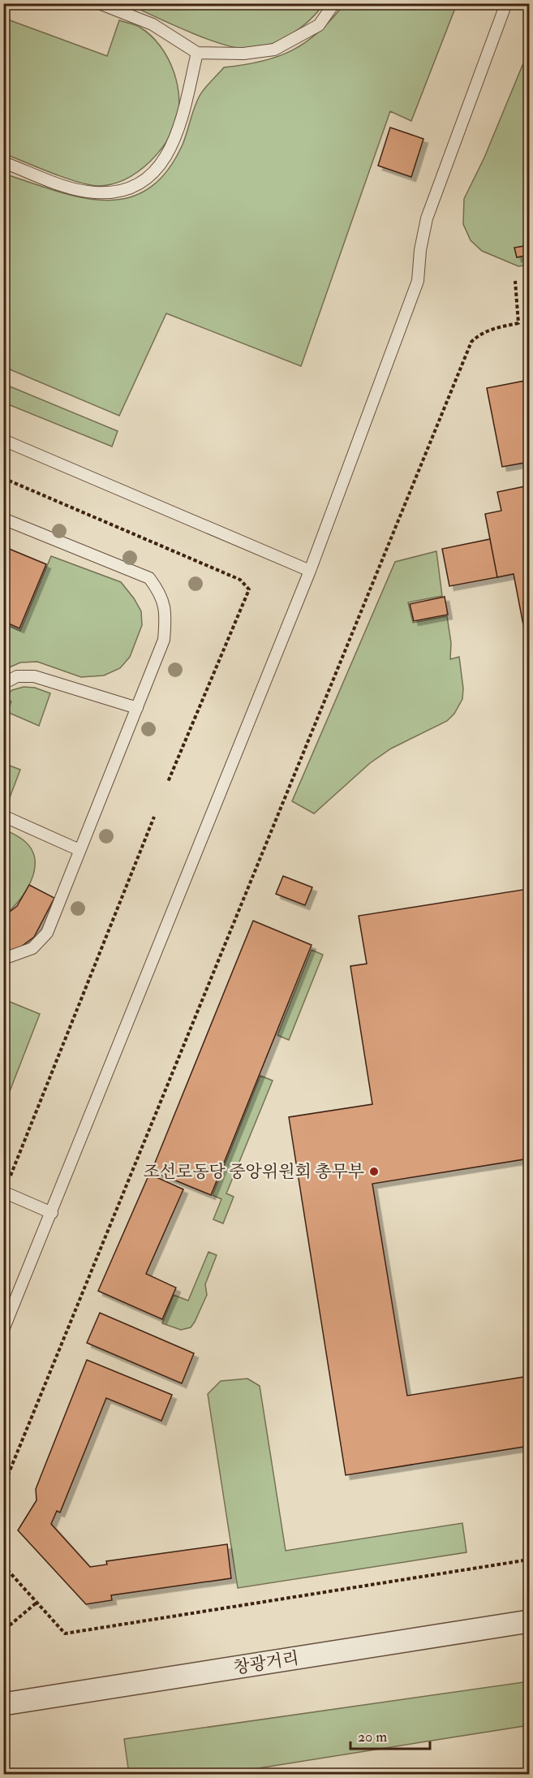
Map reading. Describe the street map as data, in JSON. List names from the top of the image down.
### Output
{
  "streets": {
    "street": ["창광거리"]
  },
  "places": ["조선로동당 중앙위원회 총무부"],
  "scale_bar": "20 m"
}
